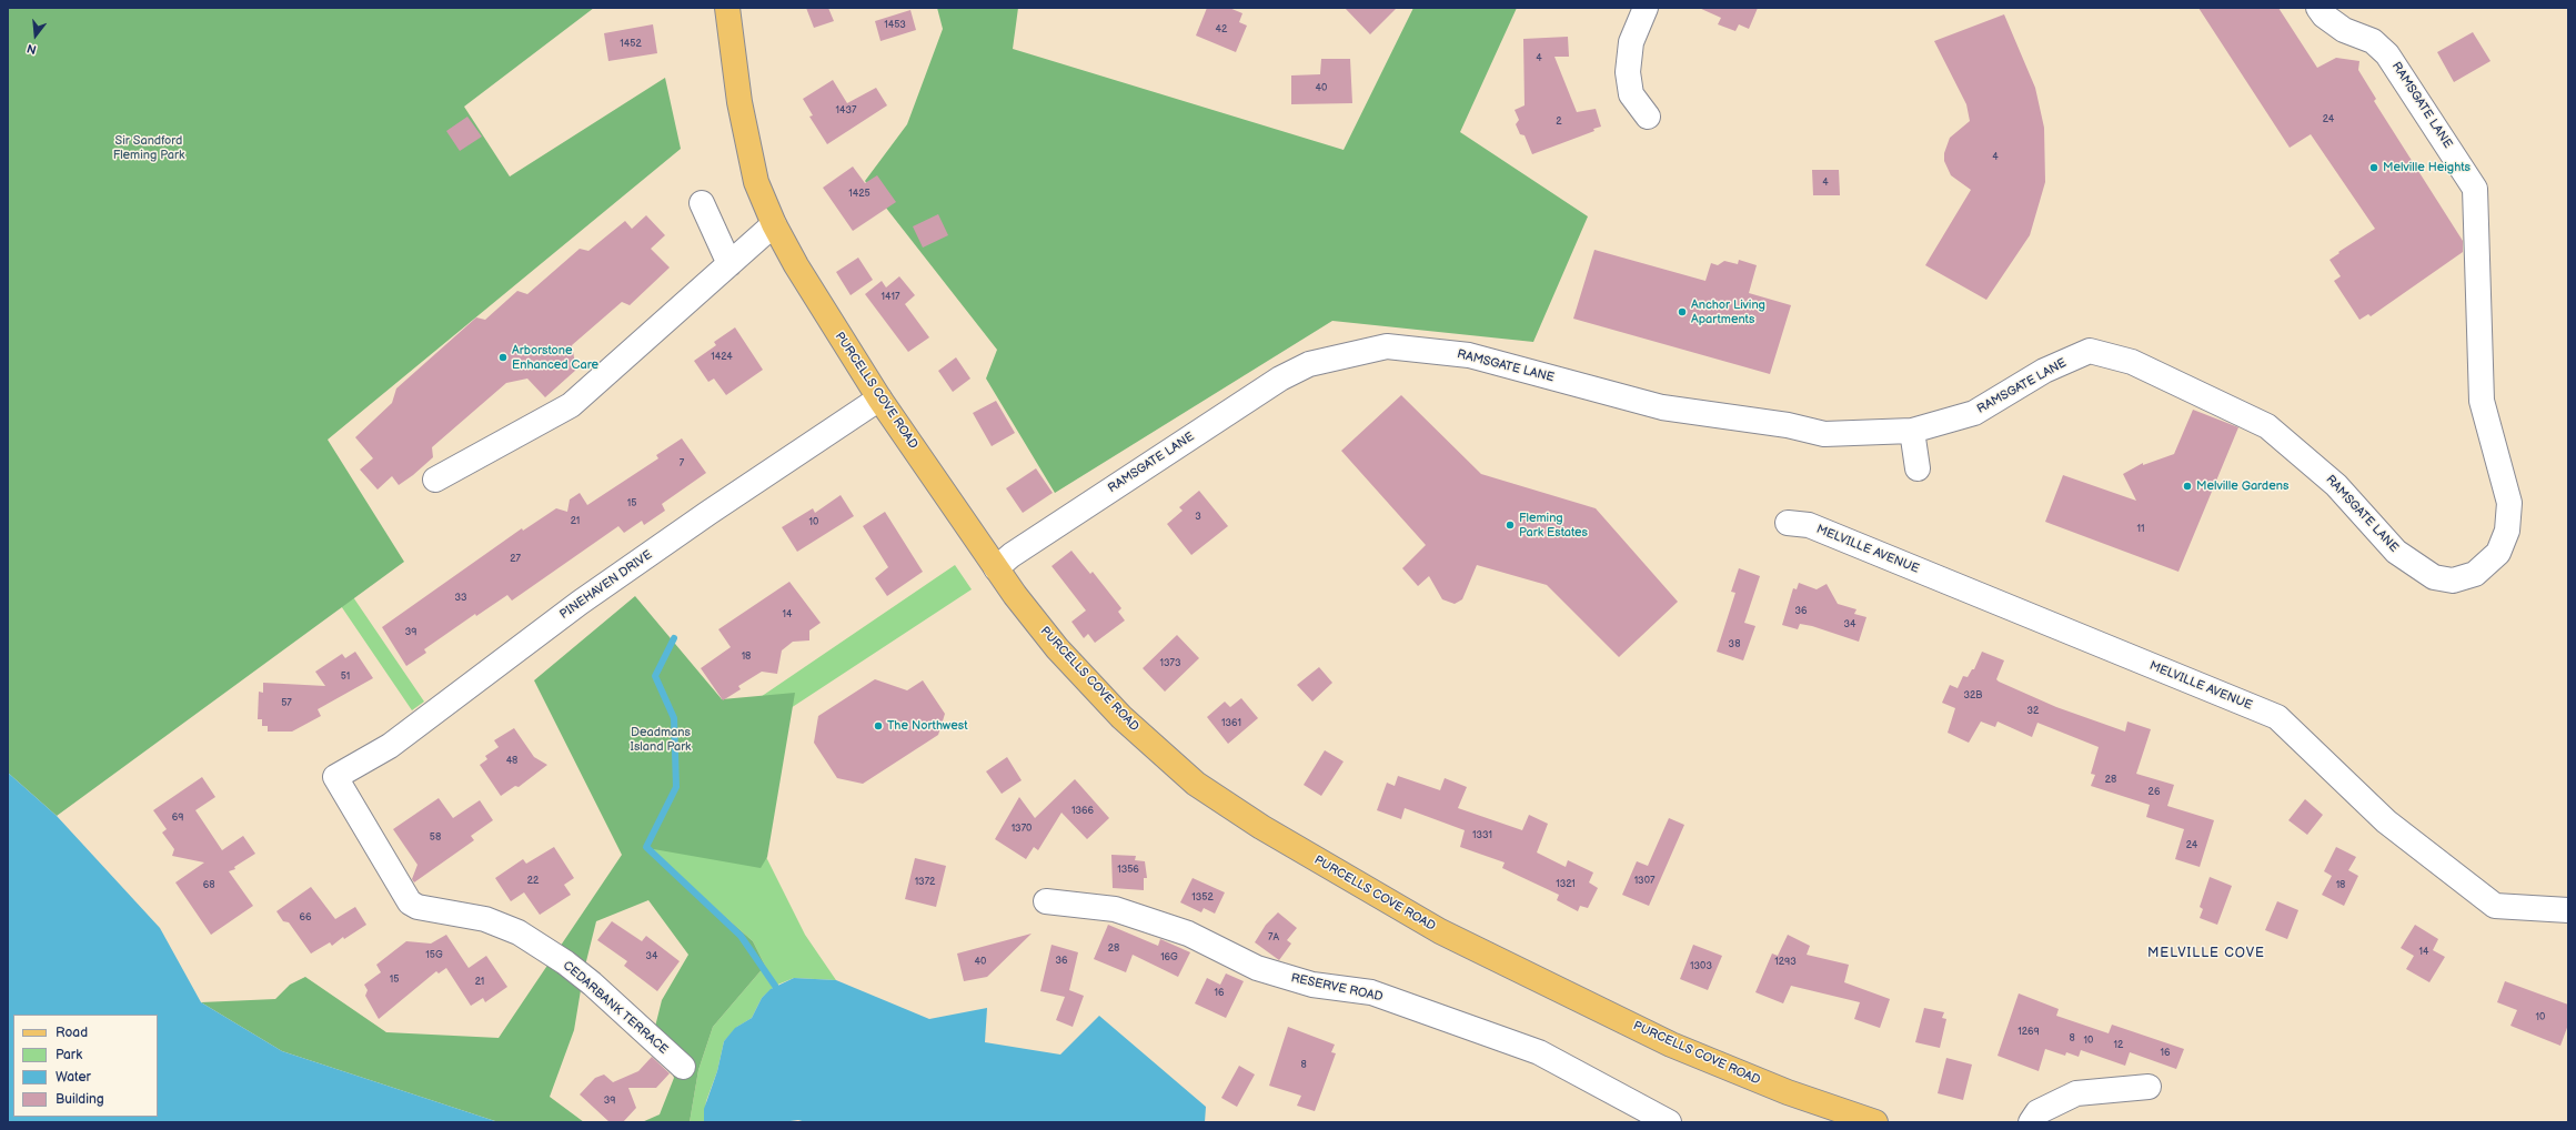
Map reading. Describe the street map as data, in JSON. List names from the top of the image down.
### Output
{
  "streets": {
    "main road": ["PURCELLS COVE ROAD"],
    "street": [
      "RAMSGATE LANE",
      "MELVILLE AVENUE",
      "PINEHAVEN DRIVE",
      "RESERVE ROAD",
      "CEDARBANK TERRACE"
    ]
  },
  "crossings": [
    ["RAMSGATE LANE", "PURCELLS COVE ROAD"],
    ["PURCELLS COVE ROAD", "PINEHAVEN DRIVE"],
    ["PINEHAVEN DRIVE", "CEDARBANK TERRACE"]
  ],
  "districts": ["MELVILLE COVE"],
  "parks": ["Sir Sandford Fleming Park", "Deadmans Island Park"],
  "places": [
    "Melville Heights",
    "Anchor Living Apartments",
    "Arborstone Enhanced Care",
    "Melville Gardens",
    "Fleming Park Estates",
    "The Northwest"
  ],
  "house_numbers": [
    "1453",
    "42",
    "1452",
    "4",
    "40",
    "1437",
    "24",
    "2",
    "4",
    "4",
    "1425",
    "1417",
    "1424",
    "7",
    "15",
    "3",
    "21",
    "10",
    "11",
    "27",
    "33",
    "36",
    "14",
    "34",
    "39",
    "38",
    "18",
    "1373",
    "51",
    "32B",
    "57",
    "32",
    "1361",
    "48",
    "28",
    "26",
    "1366",
    "69",
    "1370",
    "1331",
    "58",
    "24",
    "1356",
    "22",
    "1307",
    "1372",
    "1321",
    "68",
    "18",
    "1352",
    "66",
    "7A",
    "28",
    "14",
    "15G",
    "34",
    "16G",
    "36",
    "40",
    "1293",
    "1303",
    "15",
    "21",
    "16",
    "10",
    "1269",
    "8",
    "10",
    "12",
    "16",
    "8",
    "39"
  ],
  "legend": [
    "Road",
    "Park",
    "Water",
    "Building"
  ],
  "north": "bottom"
}
